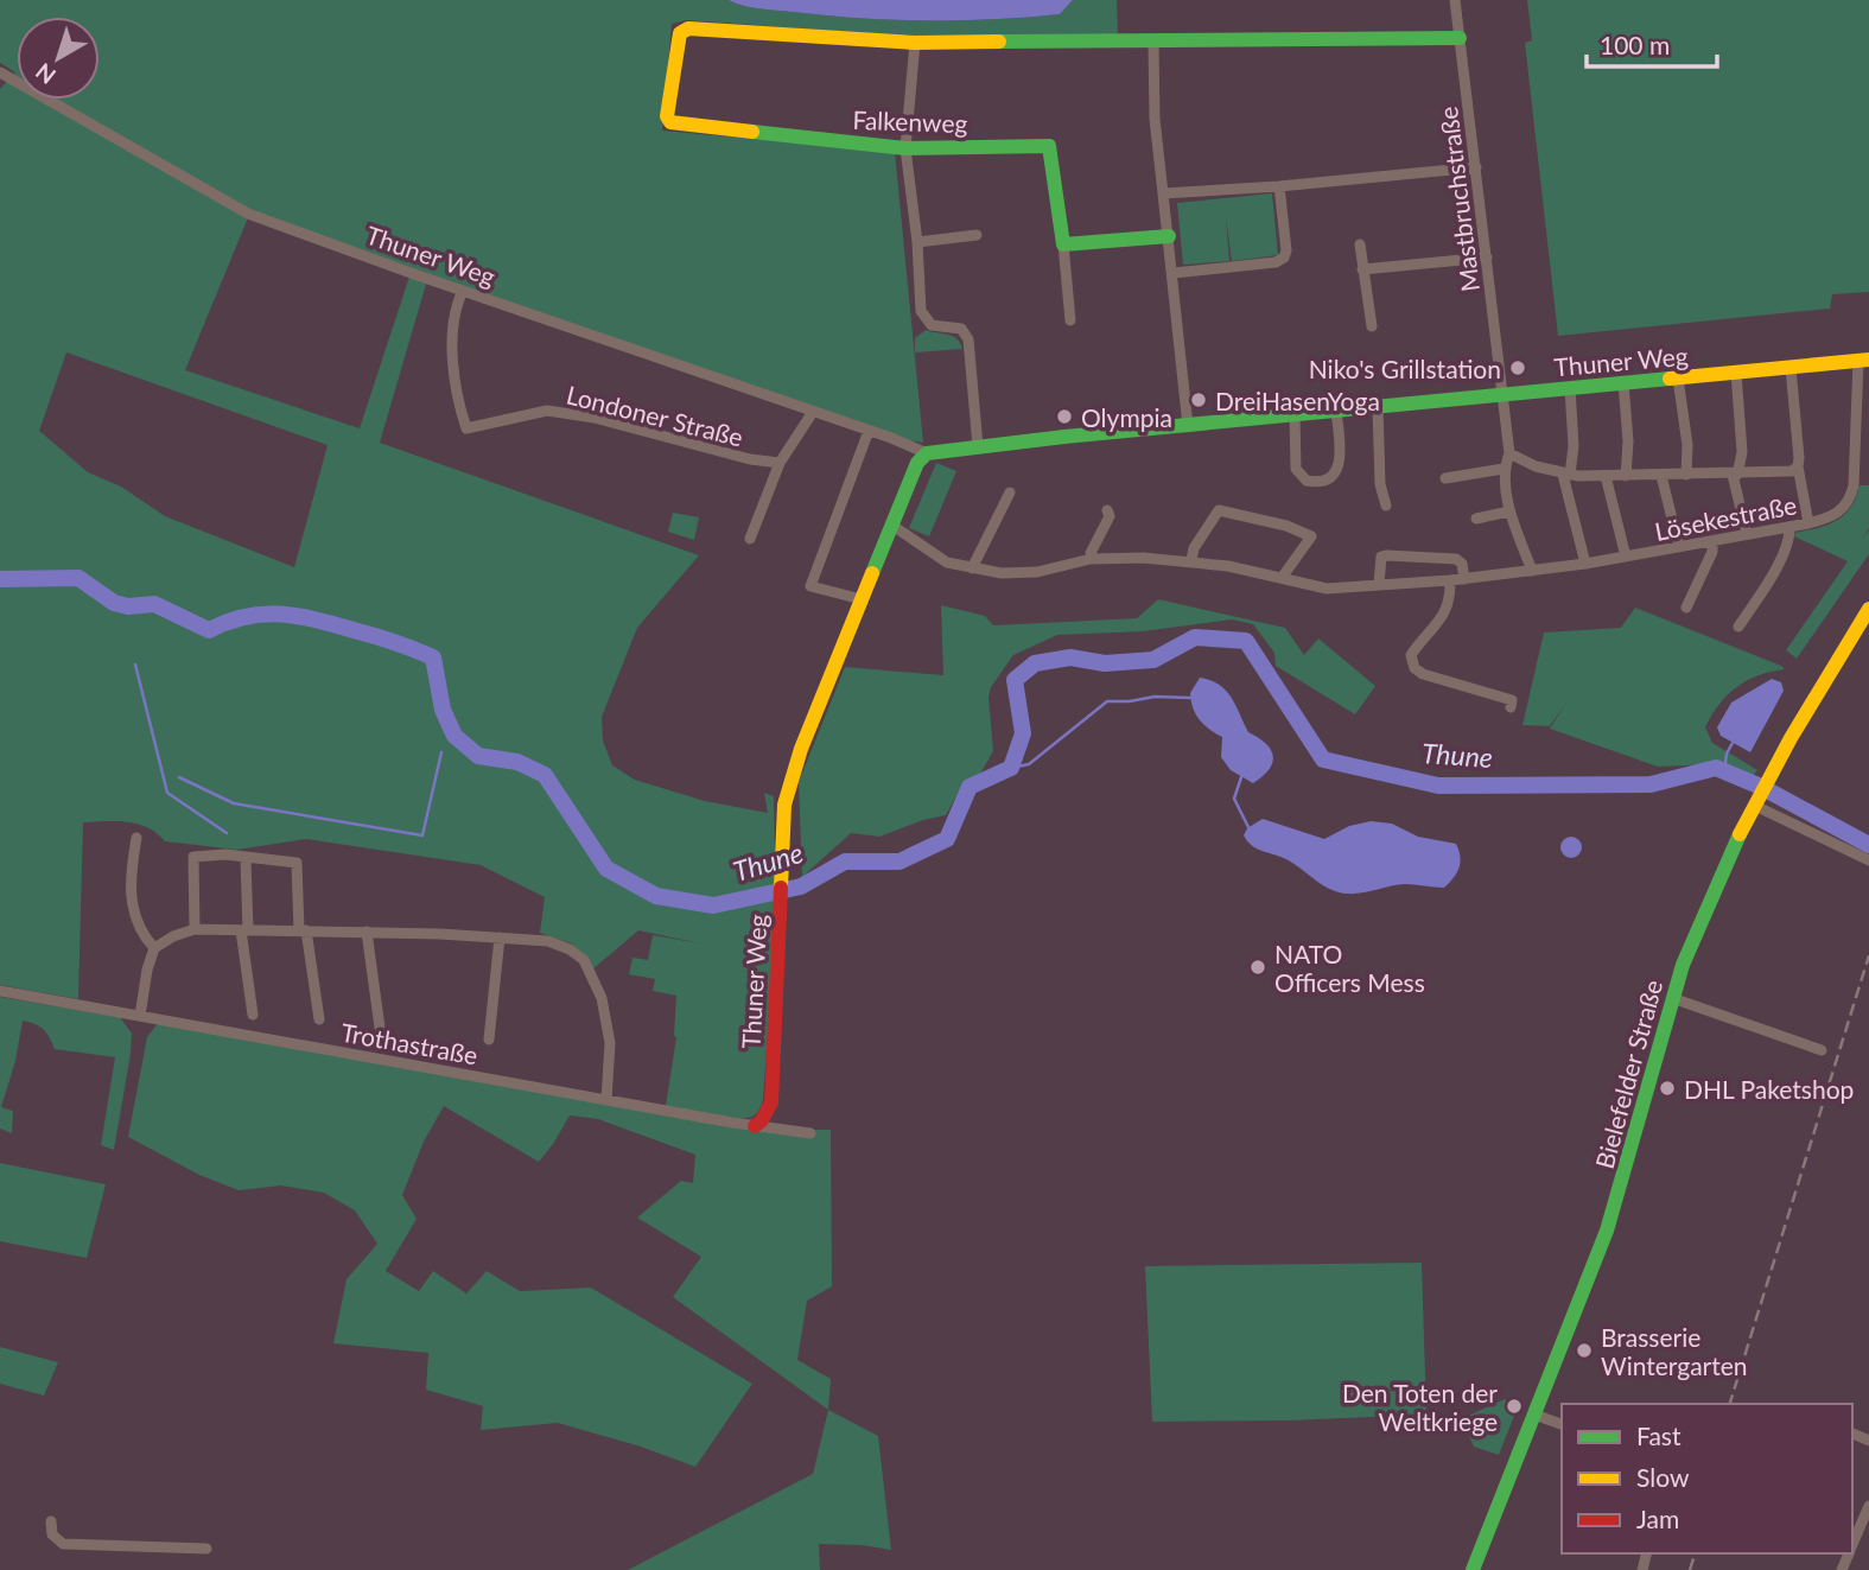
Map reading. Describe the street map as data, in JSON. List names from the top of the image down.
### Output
{
  "streets": {
    "street": [
      "Falkenweg",
      "Mastbruchstraße",
      "Thuner Weg",
      "Londoner Straße",
      "Lösekestraße",
      "Trothastraße",
      "Bielefelder Straße"
    ]
  },
  "crossings": [
    ["Mastbruchstraße", "Thuner Weg"],
    ["Thuner Weg", "Londoner Straße"],
    ["Thuner Weg", "Lösekestraße"],
    ["Thuner Weg", "Trothastraße"]
  ],
  "water": ["Thune"],
  "places": [
    "Niko's Grillstation",
    "DreiHasenYoga",
    "Olympia",
    "NATO Officers Mess",
    "DHL Paketshop",
    "Brasserie Wintergarten",
    "Den Toten der Weltkriege"
  ],
  "legend": ["Fast", "Slow", "Jam"],
  "scale_bar": "100 m",
  "north": "bottom left"
}
